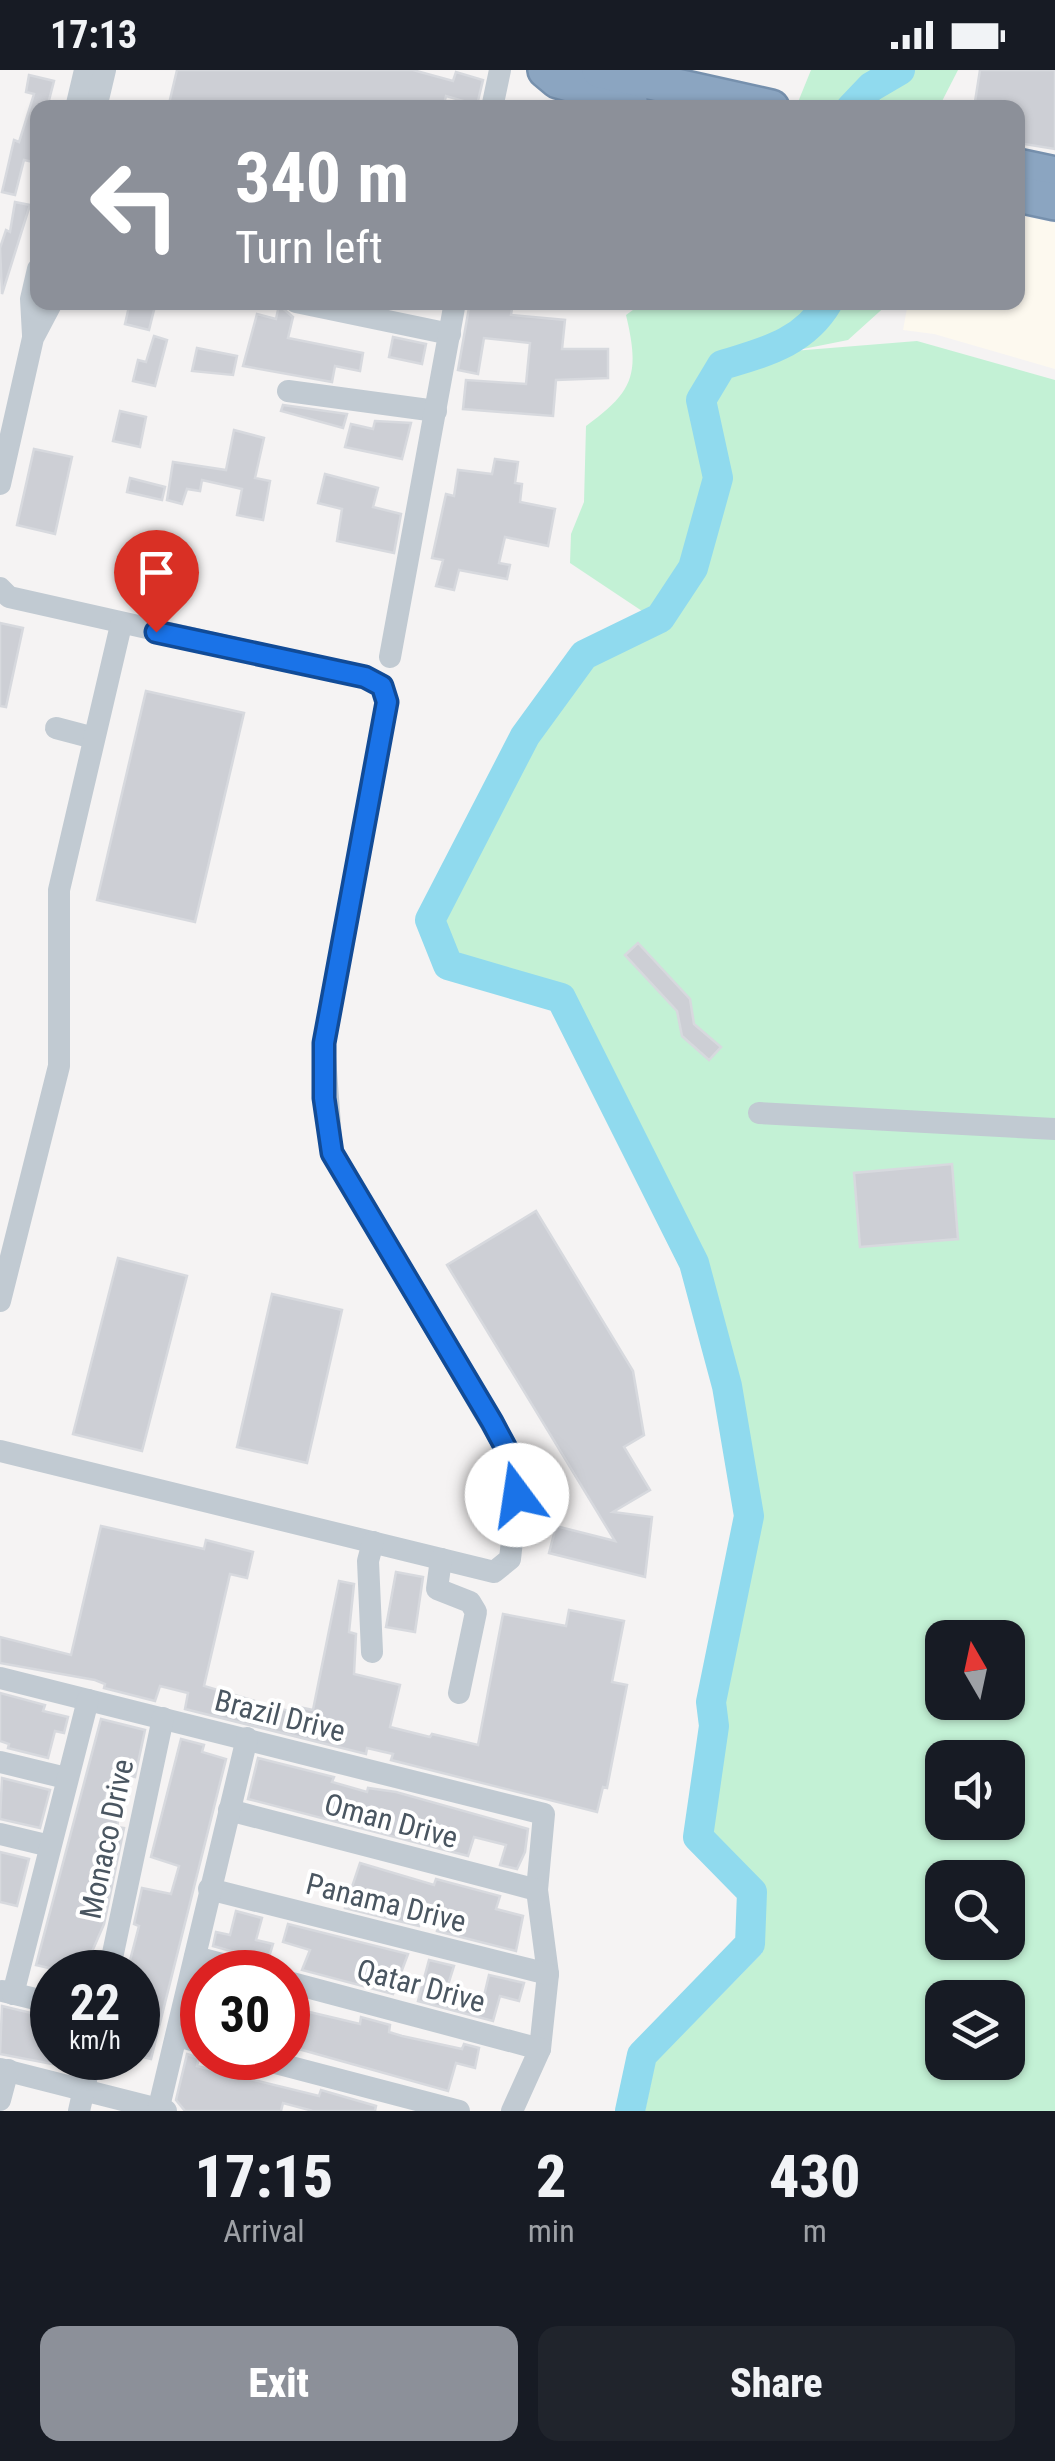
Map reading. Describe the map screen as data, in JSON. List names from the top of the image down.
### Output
{
  "streets": {
    "street": [
      "Brazil Drive",
      "Oman Drive",
      "Monaco Drive",
      "Panama Drive",
      "Qatar Drive"
    ]
  },
  "crossings": [
    ["Brazil Drive", "Oman Drive"],
    ["Brazil Drive", "Monaco Drive"]
  ],
  "north": "top",
  "page": {
    "status": "17:13",
    "turn": ["340 m", "Turn left"],
    "speed": "22 km/h",
    "limit": "30",
    "eta": [
      "17:15",
      "Arrival",
      "2",
      "min",
      "430",
      "m"
    ],
    "buttons": ["Exit", "Share"]
  }
}
